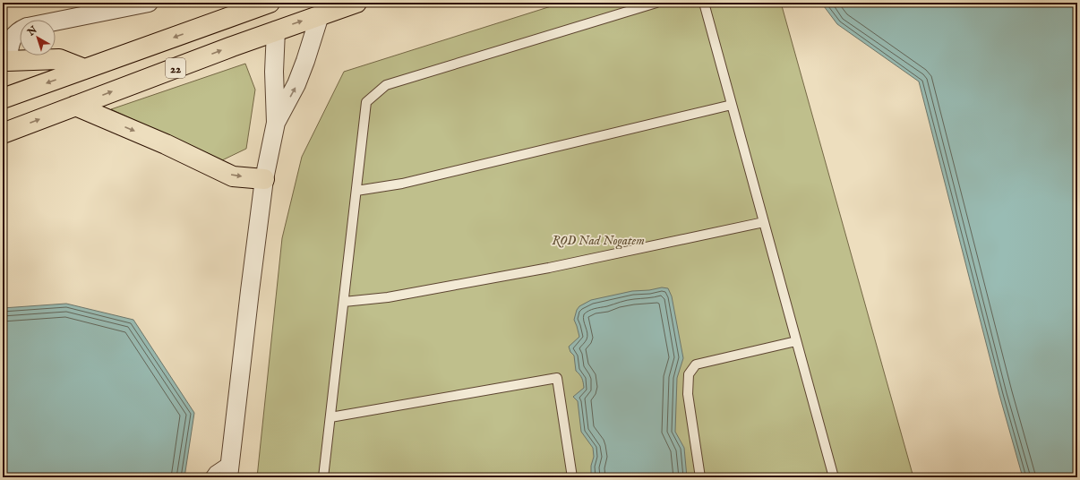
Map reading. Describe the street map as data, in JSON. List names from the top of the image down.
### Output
{
  "streets": {
    "main road": ["22"]
  },
  "parks": ["ROD Nad Nogatem"],
  "north": "top left"
}
